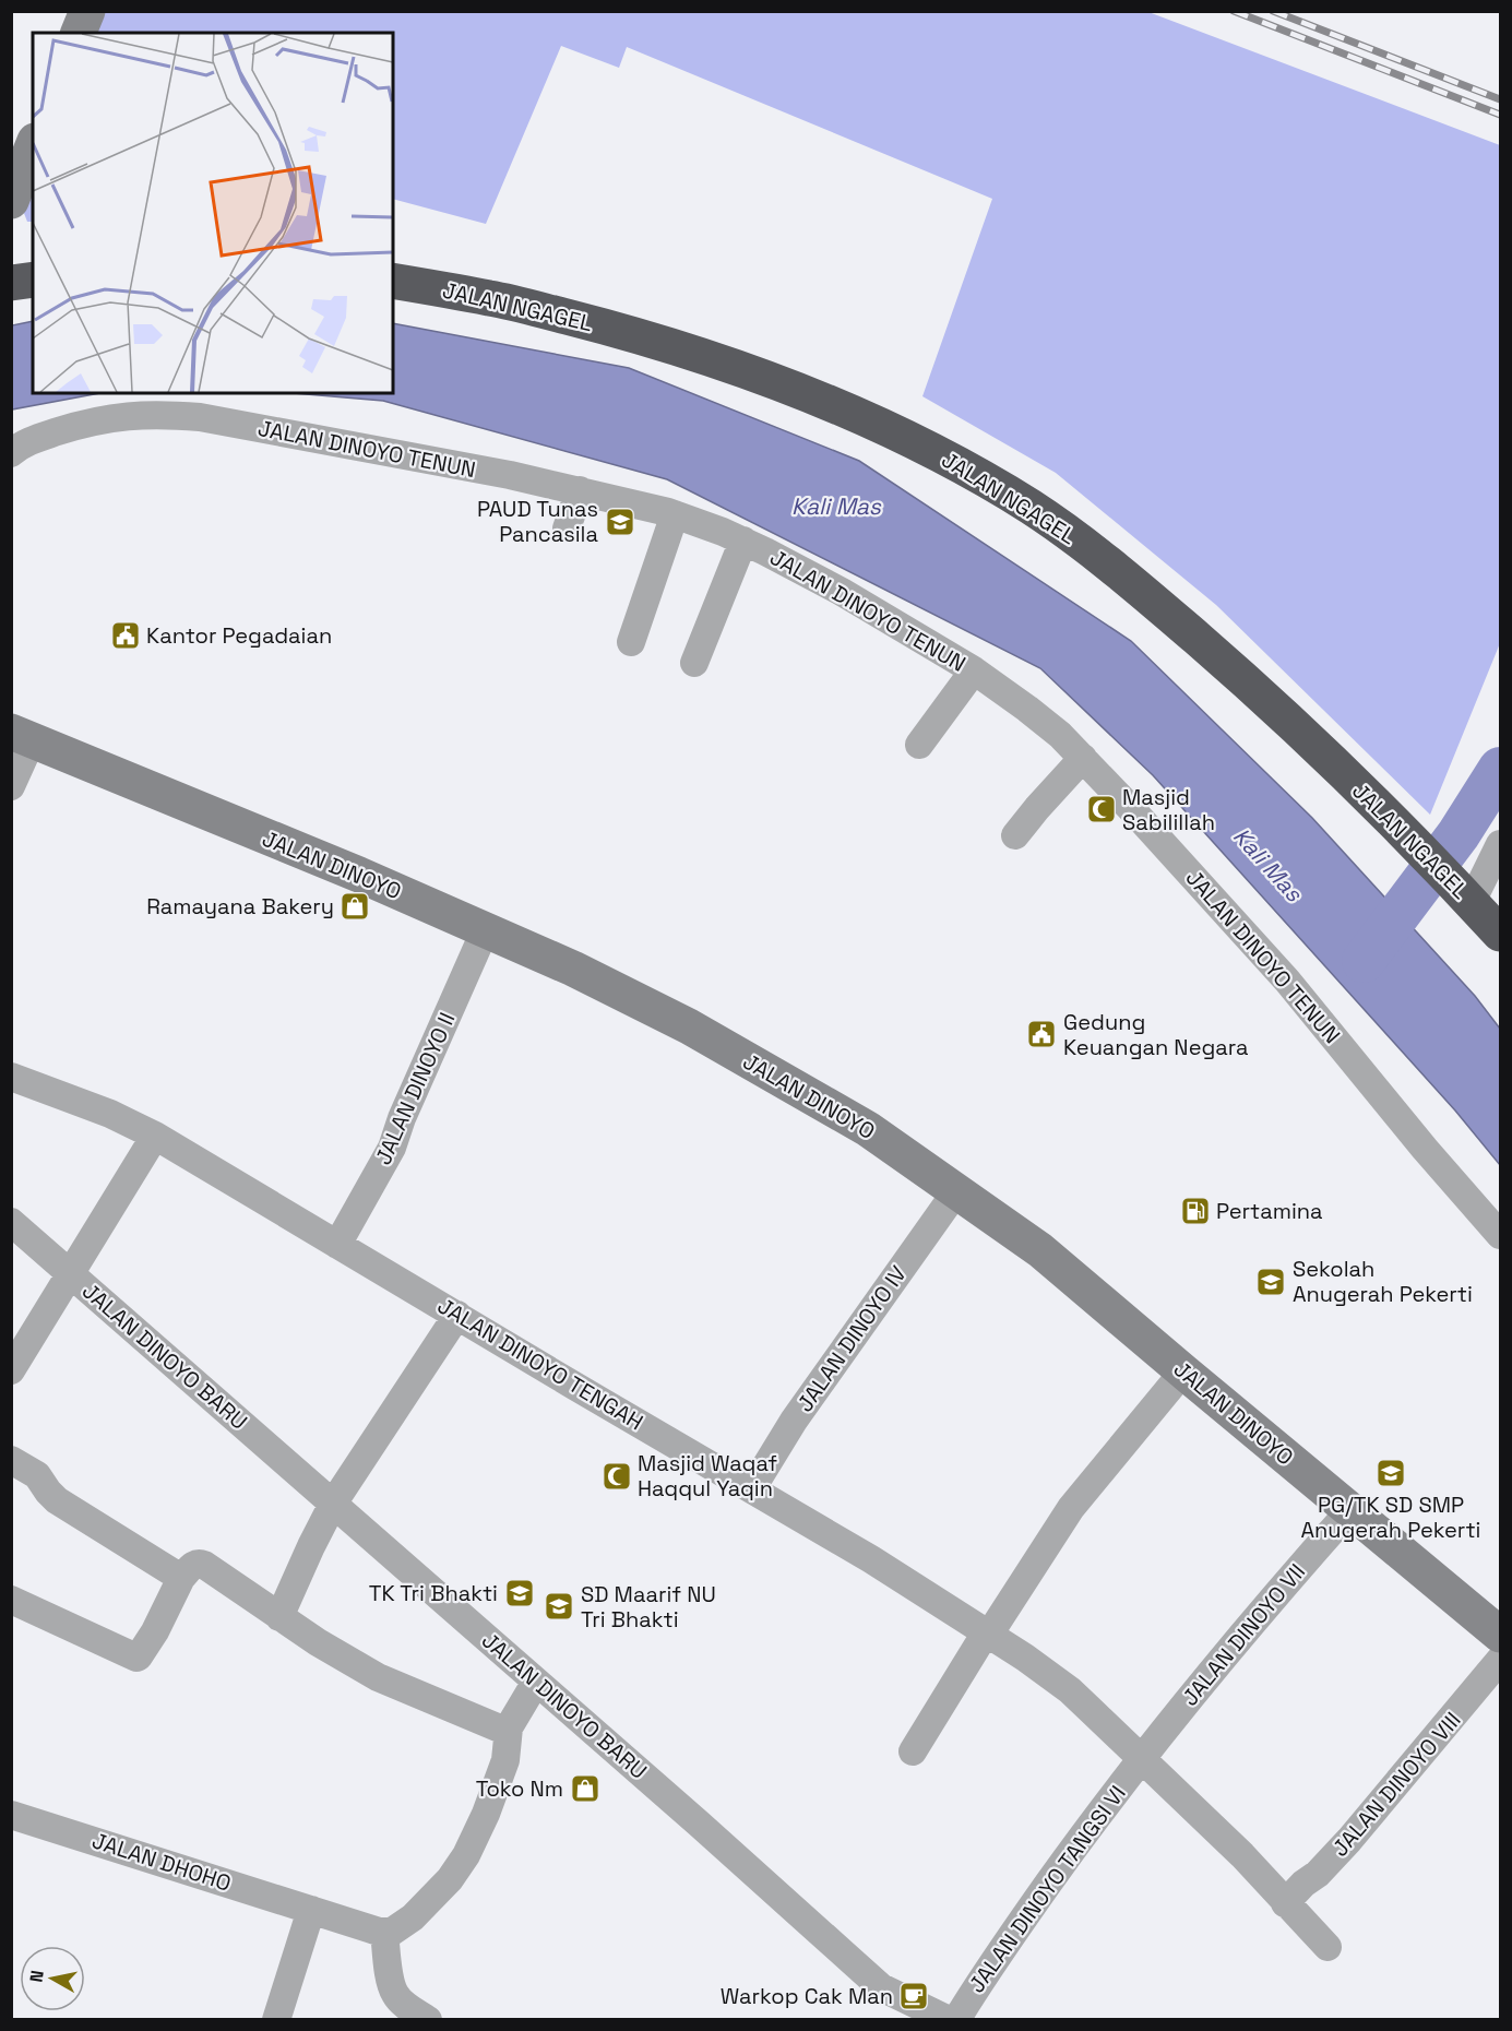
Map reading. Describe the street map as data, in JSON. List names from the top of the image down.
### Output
{
  "streets": {
    "highway": ["JALAN NGAGEL"],
    "main road": ["JALAN DINOYO"],
    "street": [
      "JALAN DINOYO TENUN",
      "JALAN DINOYO II",
      "JALAN DINOYO IV",
      "JALAN DINOYO BARU",
      "JALAN DINOYO TENGAH",
      "JALAN DINOYO VII",
      "JALAN DINOYO VIII",
      "JALAN DHOHO",
      "JALAN DINOYO TANGSI VI"
    ]
  },
  "crossings": [
    ["JALAN DINOYO", "JALAN DINOYO II"],
    ["JALAN DINOYO", "JALAN DINOYO IV"],
    ["JALAN DINOYO", "JALAN DINOYO VII"],
    ["JALAN DINOYO II", "JALAN DINOYO TENGAH"],
    ["JALAN DINOYO IV", "JALAN DINOYO TENGAH"],
    ["JALAN DINOYO TENGAH", "JALAN DINOYO VII"],
    ["JALAN DINOYO TENGAH", "JALAN DINOYO VIII"],
    ["JALAN DINOYO TENGAH", "JALAN DINOYO TANGSI VI"],
    ["JALAN DINOYO VII", "JALAN DINOYO TANGSI VI"]
  ],
  "water": ["Kali Mas"],
  "places": {
    "school or university": [
      "PAUD Tunas Pancasila",
      "Sekolah Anugerah Pekerti",
      "PG/TK SD SMP Anugerah Pekerti",
      "TK Tri Bhakti",
      "SD Maarif NU Tri Bhakti"
    ],
    "public building": ["Kantor Pegadaian", "Gedung Keuangan Negara"],
    "mosque": ["Masjid Sabilillah", "Masjid Waqaf Haqqul Yaqin"],
    "shop": ["Ramayana Bakery", "Toko Nm"],
    "fuel station": ["Pertamina"],
    "cafe": ["Warkop Cak Man"]
  },
  "north": "left"
}
